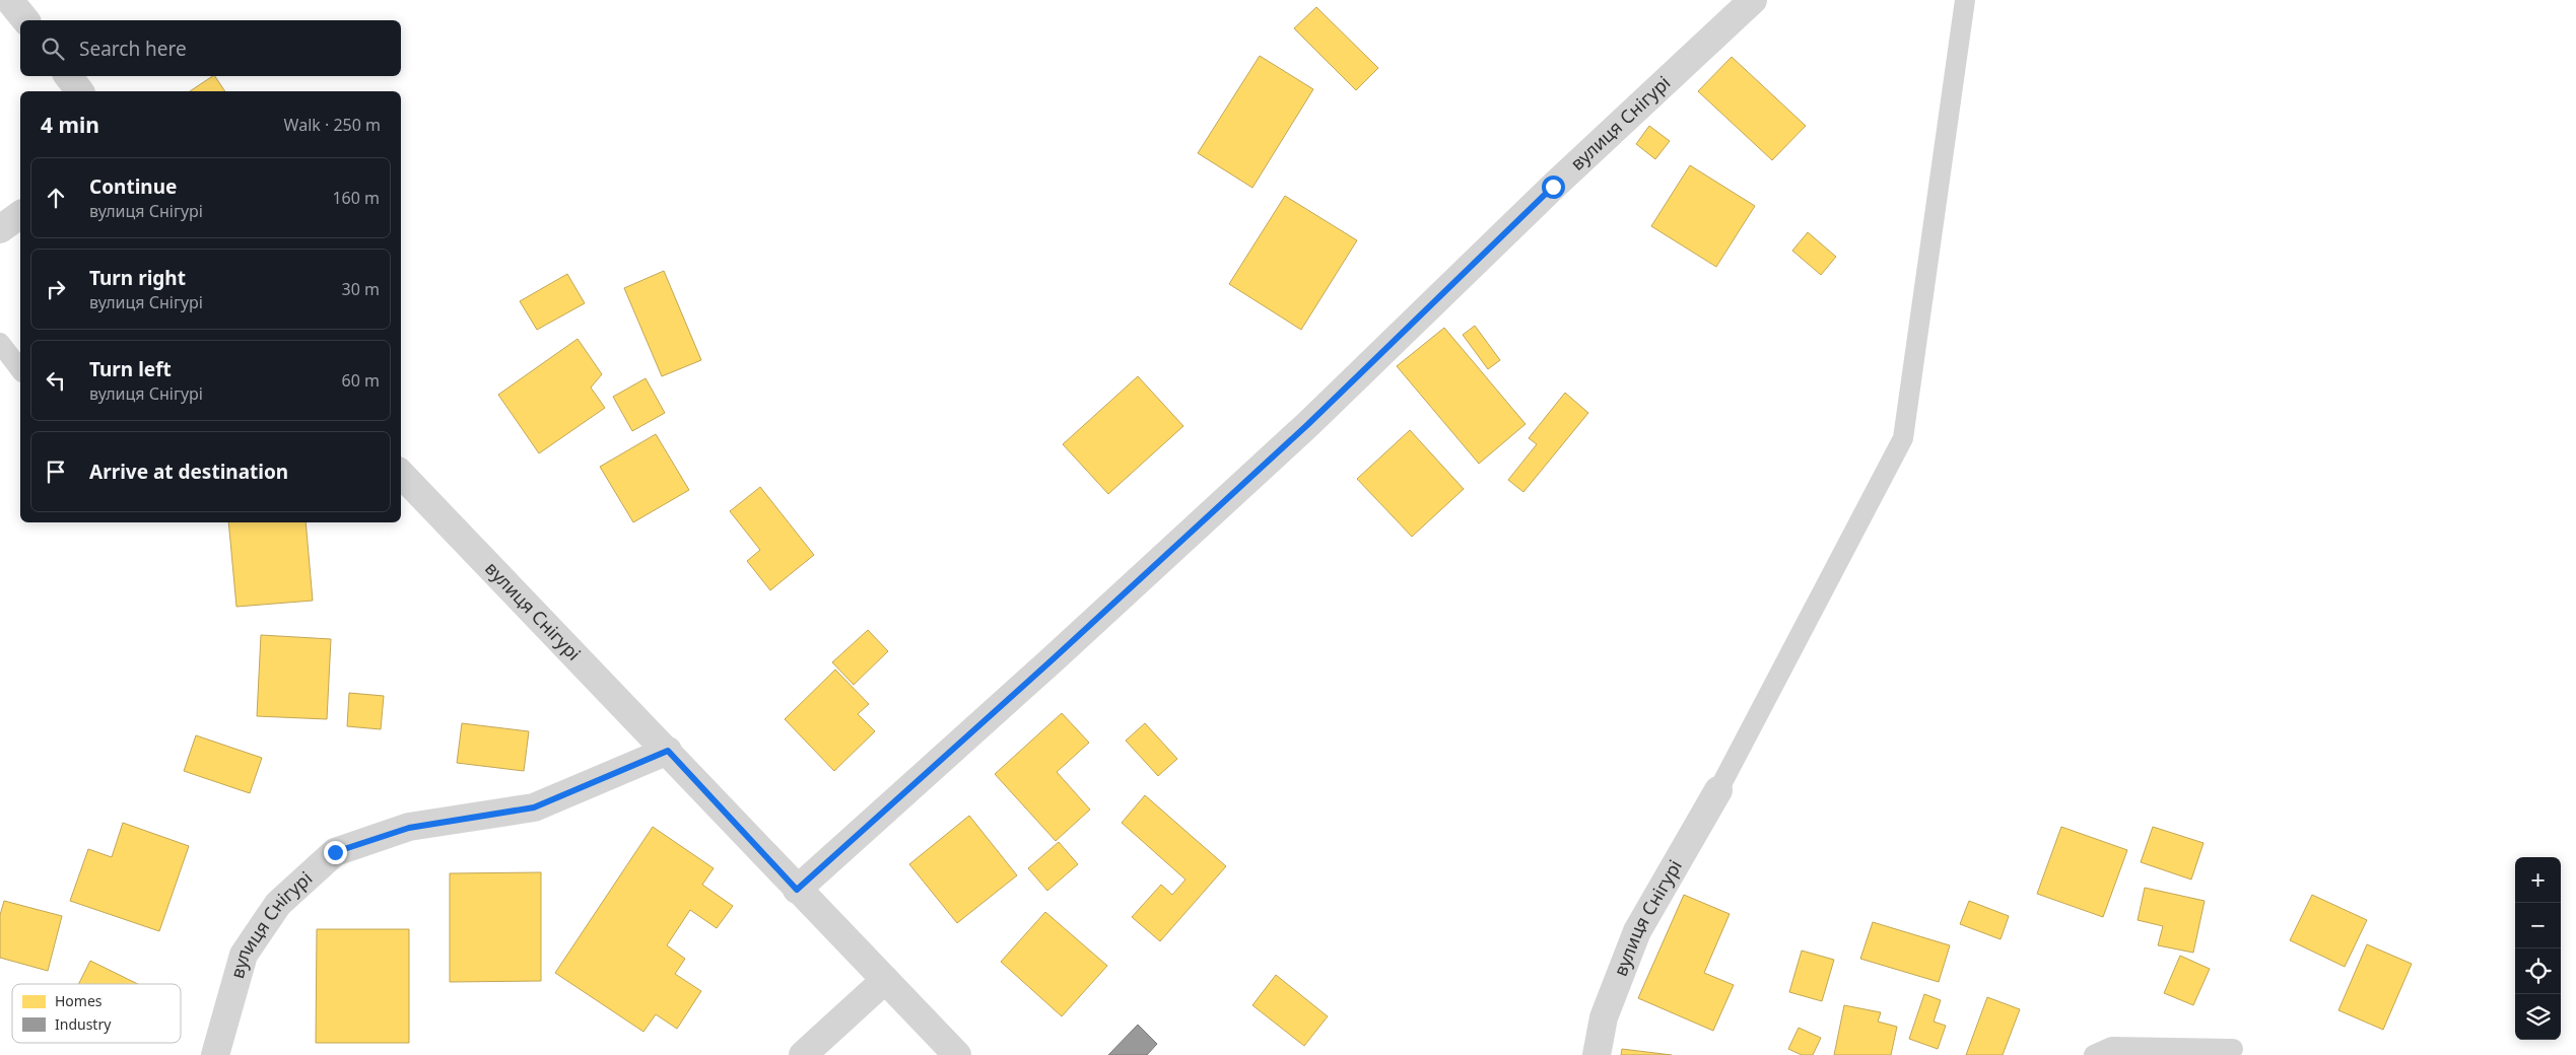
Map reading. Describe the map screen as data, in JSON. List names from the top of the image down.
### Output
{
  "streets": {
    "street": ["вулиця Снігурі"]
  },
  "legend": ["Homes", "Industry"],
  "page": {
    "search": "Search here",
    "heading": ["4 min", "Walk · 250 m"],
    "list": [
      ["Continue", "вулиця Снігурі", "160 m"],
      ["Turn right", "вулиця Снігурі", "30 m"],
      ["Turn left", "вулиця Снігурі", "60 m"],
      "Arrive at destination"
    ],
    "map_buttons": ["+", "−"]
  }
}
